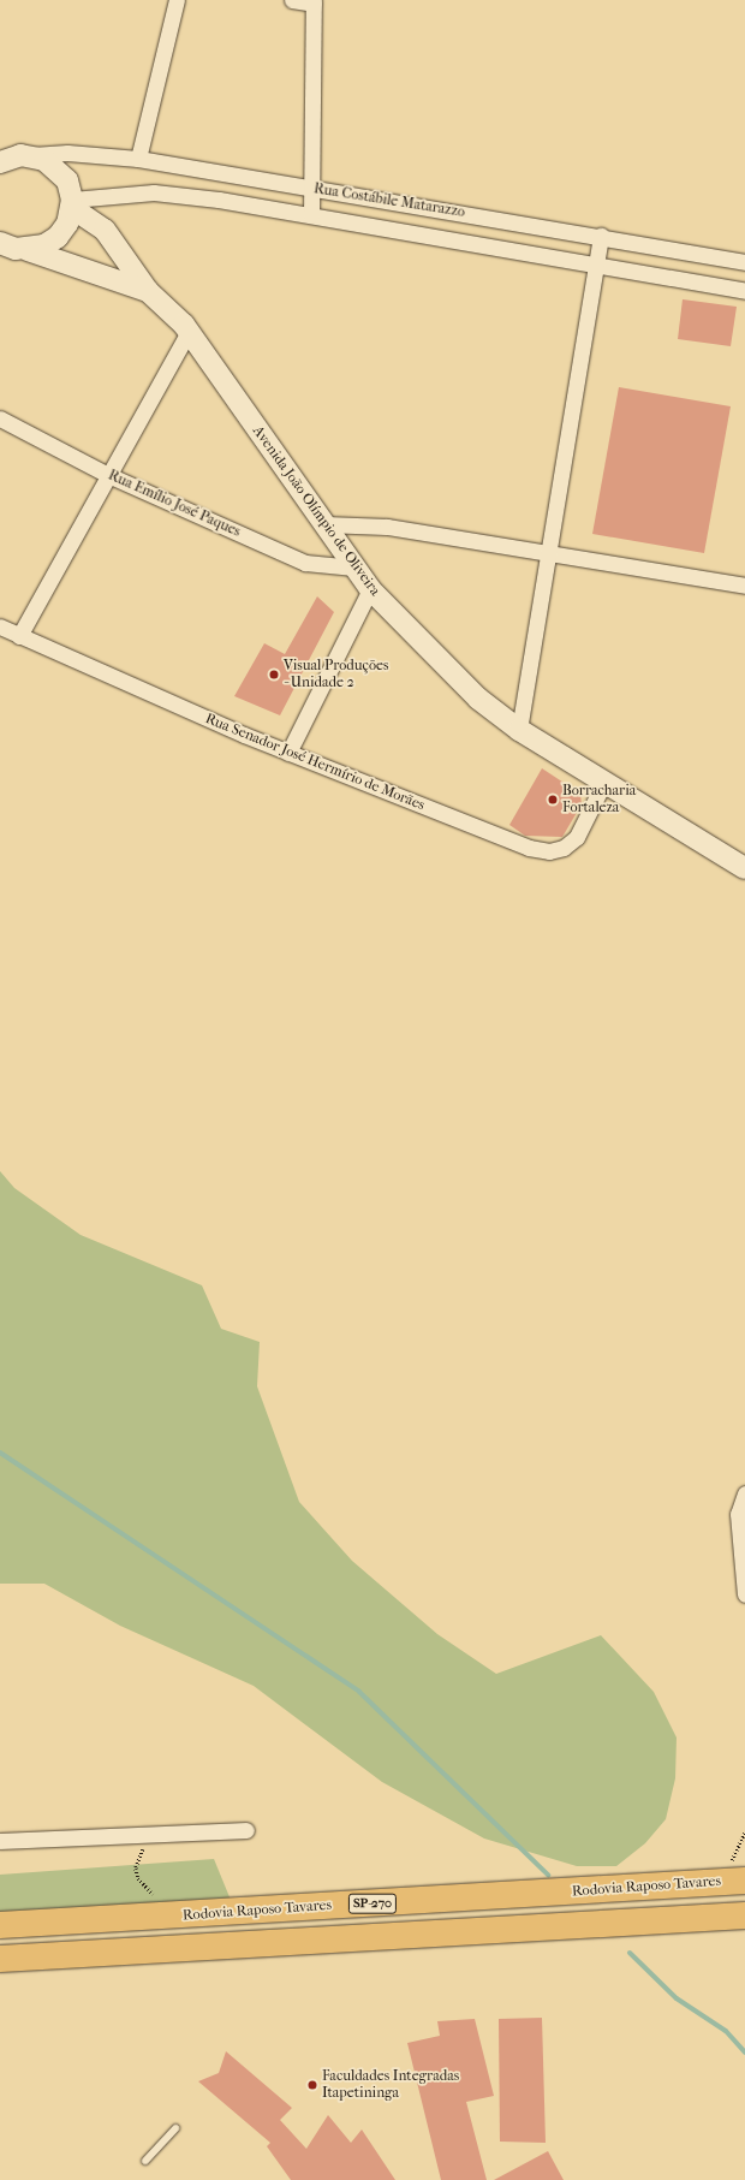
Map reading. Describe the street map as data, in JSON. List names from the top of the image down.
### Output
{
  "streets": {
    "highway": ["Rodovia Raposo Tavares", "SP-270"],
    "main road": ["Avenida João Olímpio de Oliveira"],
    "street": ["Rua Costábile Matarazzo", "Rua Emílio José Paques", "Rua Senador José Hermírio de Morães"]
  },
  "crossings": [
    ["Rua Costábile Matarazzo", "Avenida João Olímpio de Oliveira"],
    ["Rua Emílio José Paques", "Avenida João Olímpio de Oliveira"],
    ["Avenida João Olímpio de Oliveira", "Rua Senador José Hermírio de Morães"]
  ],
  "places": ["Visual Produções - Unidade 2", "Borracharia Fortaleza", "Faculdades Integradas Itapetininga"]
}
